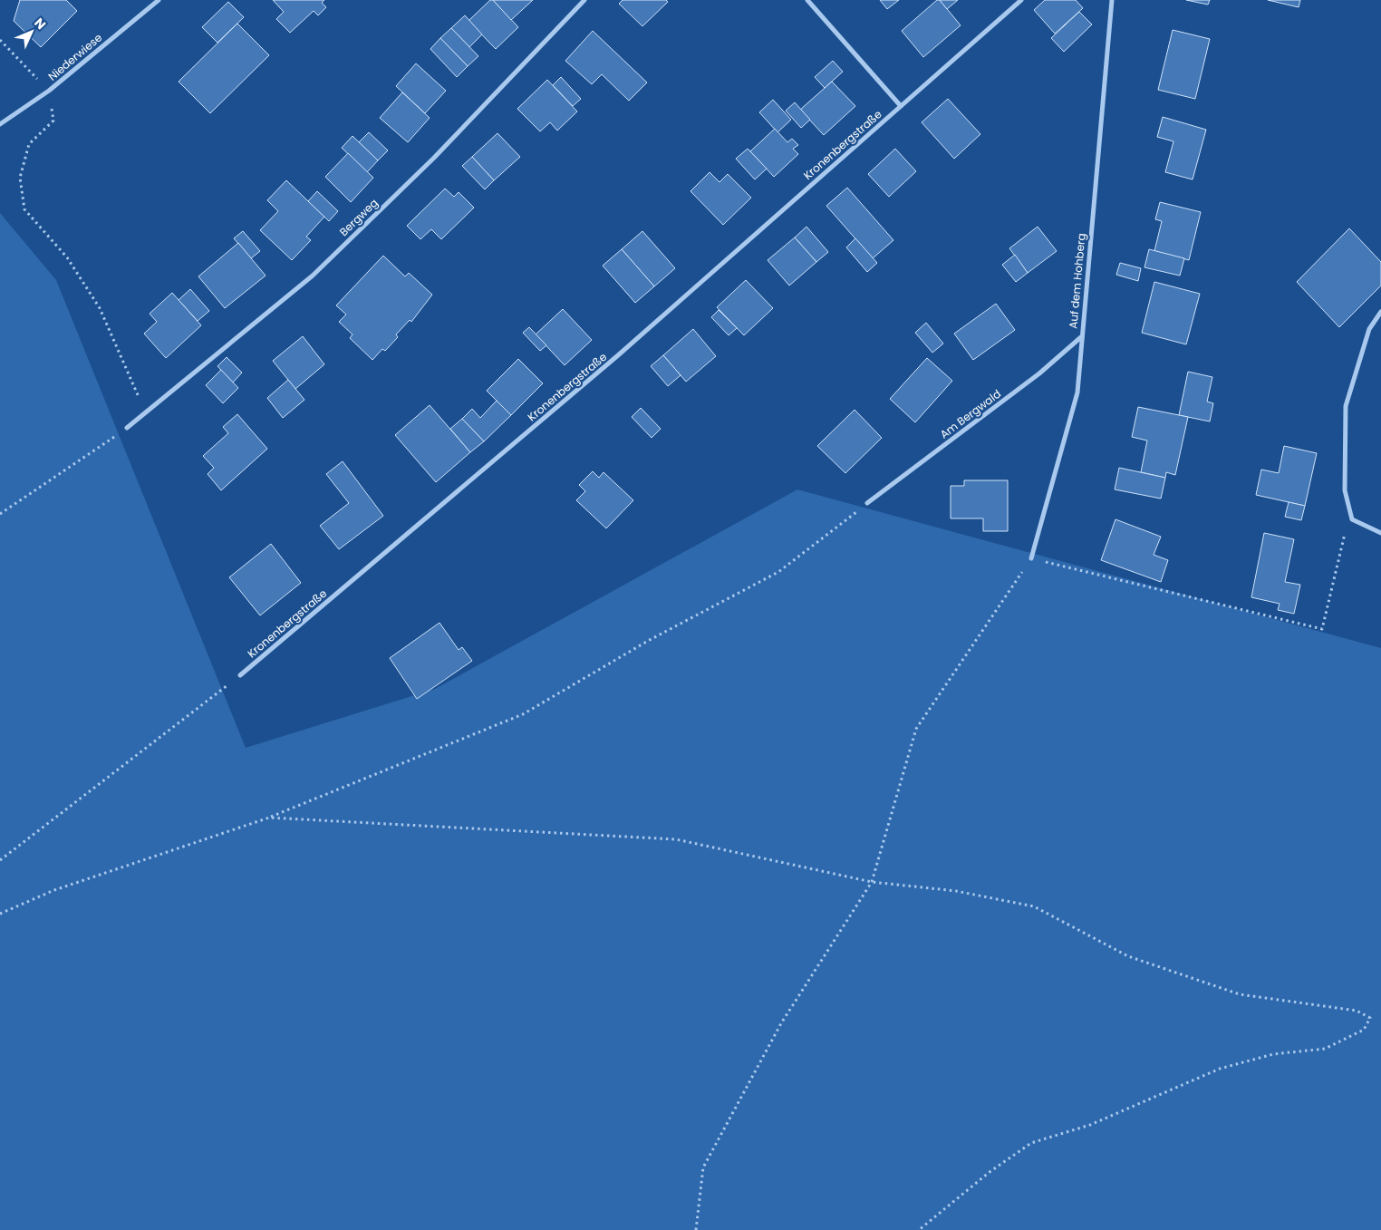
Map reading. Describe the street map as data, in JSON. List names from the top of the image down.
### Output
{
  "streets": {
    "street": [
      "Niederwiese",
      "Kronenbergstraße",
      "Bergweg",
      "Auf dem Hohberg",
      "Am Bergwald"
    ]
  },
  "crossings": [
    ["Auf dem Hohberg", "Am Bergwald"]
  ],
  "north": "top right"
}
